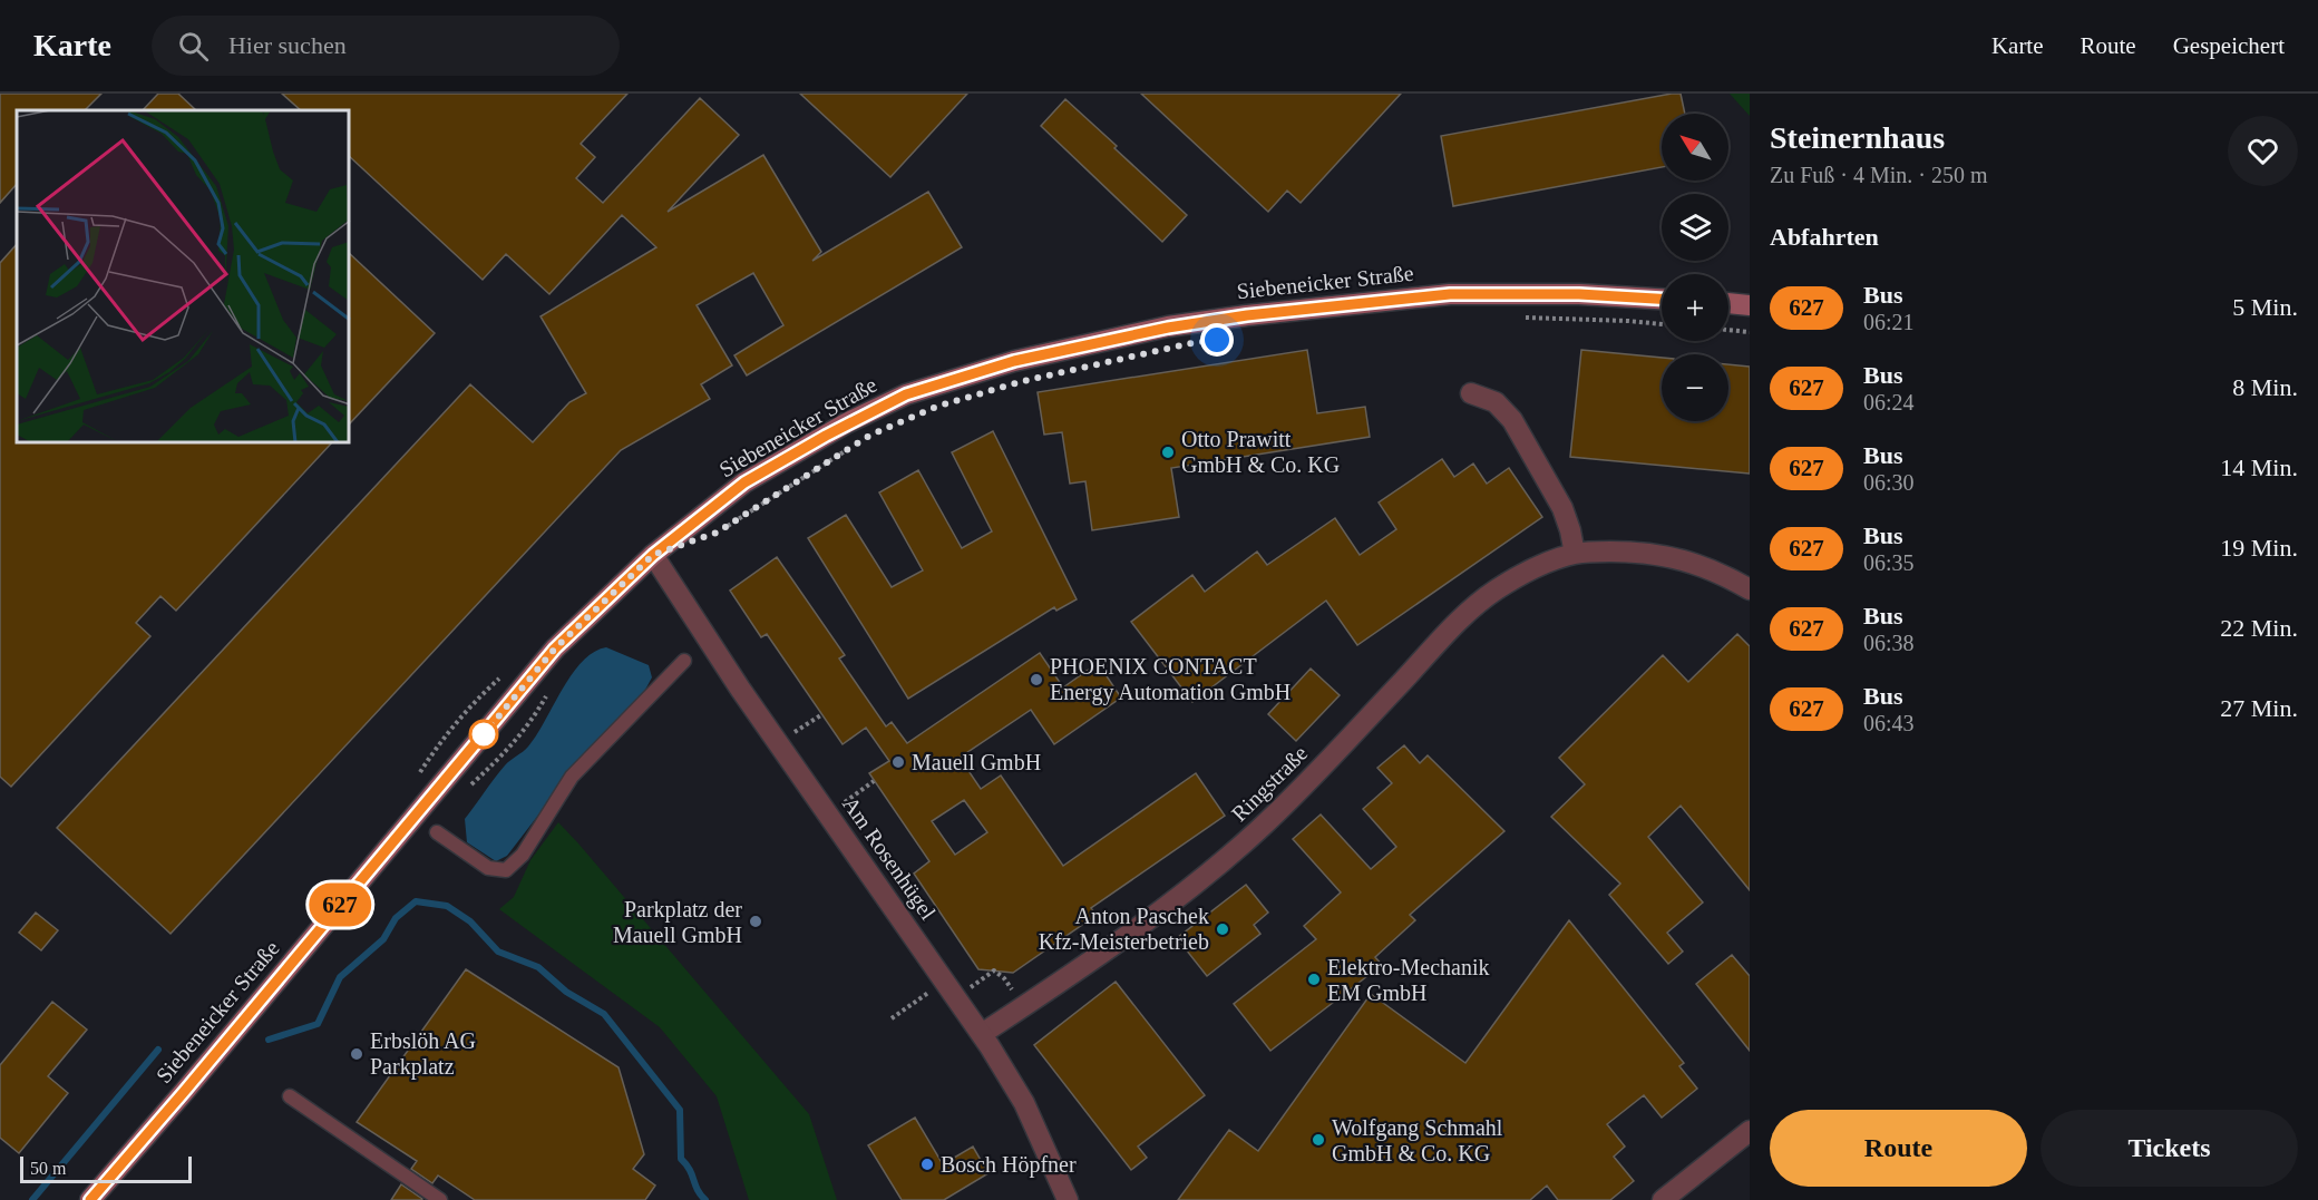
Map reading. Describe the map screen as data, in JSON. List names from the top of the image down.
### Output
{
  "streets": {
    "main road": ["Siebeneicker Straße"],
    "street": ["Ringstraße", "Am Rosenhügel"]
  },
  "crossings": [
    ["Siebeneicker Straße", "Am Rosenhügel"],
    ["Ringstraße", "Am Rosenhügel"]
  ],
  "places": [
    "Otto Prawitt GmbH & Co. KG",
    "PHOENIX CONTACT Energy Automation GmbH",
    "Mauell GmbH",
    "Parkplatz der Mauell GmbH",
    "Anton Paschek Kfz-Meisterbetrieb",
    "Elektro-Mechanik EM GmbH",
    "Erbslöh AG Parkplatz",
    "Wolfgang Schmahl GmbH & Co. KG",
    "Bosch Höpfner"
  ],
  "lines": ["bus line 627"],
  "scale_bar": "50 m",
  "north": "top left",
  "page": {
    "header": "Karte",
    "search": "Hier suchen",
    "nav": ["Karte", "Route", "Gespeichert"],
    "on_map": "627",
    "heading": [
      ["Steinernhaus", "Zu Fuß · 4 Min. · 250 m"],
      "Abfahrten"
    ],
    "map_buttons": ["+", "−"],
    "list": [
      {
        "mark": "627",
        "name": "Bus",
        "note": "06:21",
        "value": "5 Min."
      },
      {
        "mark": "627",
        "name": "Bus",
        "note": "06:24",
        "value": "8 Min."
      },
      {
        "mark": "627",
        "name": "Bus",
        "note": "06:30",
        "value": "14 Min."
      },
      {
        "mark": "627",
        "name": "Bus",
        "note": "06:35",
        "value": "19 Min."
      },
      {
        "mark": "627",
        "name": "Bus",
        "note": "06:38",
        "value": "22 Min."
      },
      {
        "mark": "627",
        "name": "Bus",
        "note": "06:43",
        "value": "27 Min."
      }
    ],
    "buttons": ["Route", "Tickets"],
    "scale": "50 m"
  }
}
